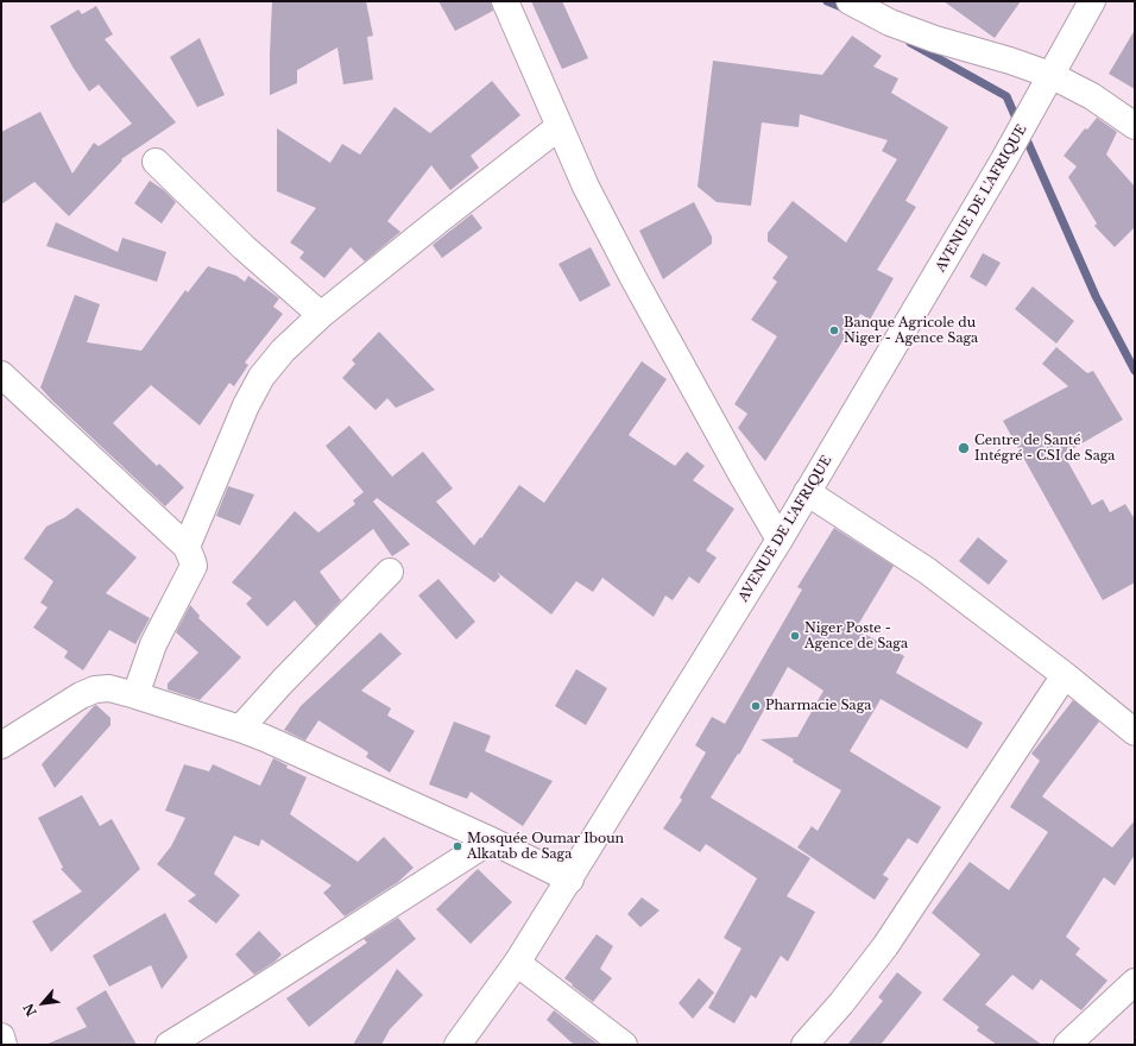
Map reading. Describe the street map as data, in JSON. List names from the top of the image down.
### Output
{
  "streets": {
    "street": ["AVENUE DE L'AFRIQUE"]
  },
  "places": [
    "Banque Agricole du Niger - Agence Saga",
    "Centre de Santé Intégré - CSI de Saga",
    "Niger Poste - Agence de Saga",
    "Pharmacie Saga",
    "Mosquée Oumar Iboun Alkatab de Saga"
  ],
  "north": "bottom left"
}
